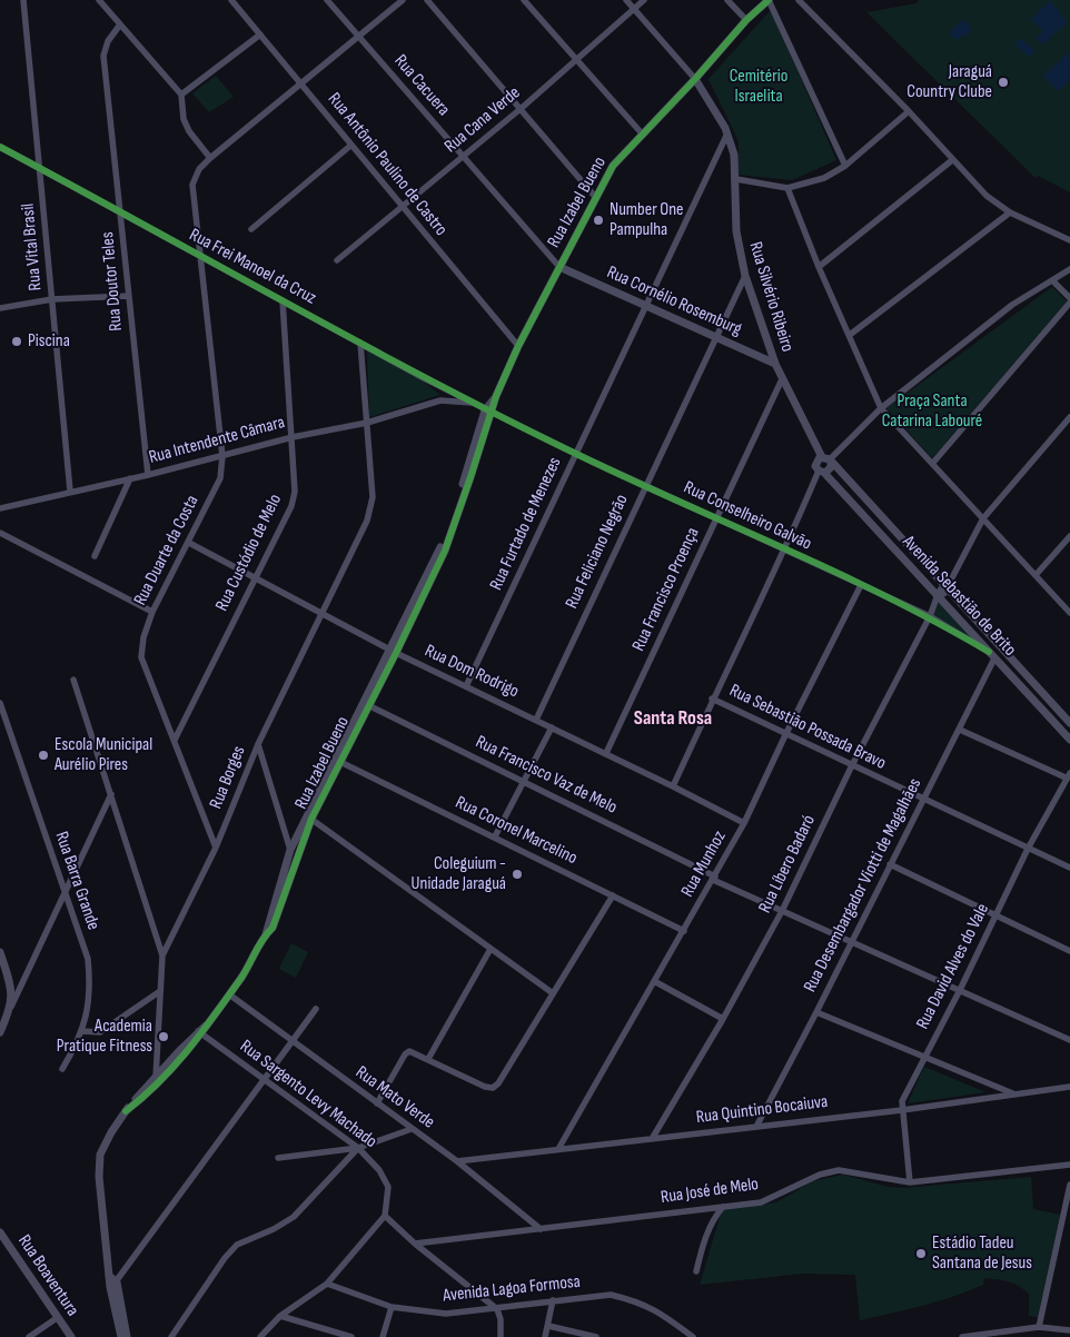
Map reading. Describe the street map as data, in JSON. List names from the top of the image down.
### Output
{
  "streets": {
    "street": [
      "Rua Cacuera",
      "Rua Cana Verde",
      "Rua Antônio Paulino de Castro",
      "Rua Izabel Bueno",
      "Rua Vital Brasil",
      "Rua Frei Manoel da Cruz",
      "Rua Doutor Teles",
      "Rua Silvério Ribeiro",
      "Rua Cornélio Rosemburg",
      "Rua Intendente Câmara",
      "Rua Conselheiro Galvão",
      "Rua Furtado de Menezes",
      "Rua Duarte da Costa",
      "Rua Feliciano Negrão",
      "Rua Custódio de Melo",
      "Rua Francisco Proença",
      "Avenida Sebastião de Brito",
      "Rua Dom Rodrigo",
      "Rua Sebastião Possada Bravo",
      "Rua Francisco Vaz de Melo",
      "Rua Borges",
      "Rua Coronel Marcelino",
      "Rua Munhoz",
      "Rua Líbero Badaró",
      "Rua Barra Grande",
      "Rua Desembargador Viotti de Magalhães",
      "Rua David Alves do Vale",
      "Rua Sargento Levy Machado",
      "Rua Mato Verde",
      "Rua Quintino Bocaiuva",
      "Rua José de Melo",
      "Rua Boaventura",
      "Avenida Lagoa Formosa"
    ]
  },
  "crossings": [
    ["Rua Cacuera", "Rua Cana Verde"],
    ["Rua Cacuera", "Rua Izabel Bueno"],
    ["Rua Cacuera", "Rua Cornélio Rosemburg"],
    ["Rua Cacuera", "Rua Duarte da Costa"],
    ["Rua Cana Verde", "Rua Antônio Paulino de Castro"],
    ["Rua Antônio Paulino de Castro", "Rua Izabel Bueno"],
    ["Rua Antônio Paulino de Castro", "Rua Duarte da Costa"],
    ["Rua Izabel Bueno", "Rua Frei Manoel da Cruz"],
    ["Rua Izabel Bueno", "Rua Silvério Ribeiro"],
    ["Rua Izabel Bueno", "Rua Cornélio Rosemburg"],
    ["Rua Izabel Bueno", "Rua Conselheiro Galvão"],
    ["Rua Izabel Bueno", "Rua Dom Rodrigo"],
    ["Rua Izabel Bueno", "Rua Francisco Vaz de Melo"],
    ["Rua Izabel Bueno", "Rua Coronel Marcelino"],
    ["Rua Izabel Bueno", "Rua Sargento Levy Machado"],
    ["Rua Izabel Bueno", "Rua Mato Verde"],
    ["Rua Vital Brasil", "Rua Frei Manoel da Cruz"],
    ["Rua Vital Brasil", "Rua Intendente Câmara"],
    ["Rua Frei Manoel da Cruz", "Rua Doutor Teles"],
    ["Rua Frei Manoel da Cruz", "Rua Intendente Câmara"],
    ["Rua Frei Manoel da Cruz", "Rua Conselheiro Galvão"],
    ["Rua Frei Manoel da Cruz", "Rua Duarte da Costa"],
    ["Rua Frei Manoel da Cruz", "Rua Custódio de Melo"],
    ["Rua Frei Manoel da Cruz", "Rua Borges"],
    ["Rua Doutor Teles", "Rua Intendente Câmara"],
    ["Rua Silvério Ribeiro", "Rua Cornélio Rosemburg"],
    ["Rua Silvério Ribeiro", "Rua Furtado de Menezes"],
    ["Rua Silvério Ribeiro", "Rua Feliciano Negrão"],
    ["Rua Silvério Ribeiro", "Rua Francisco Proença"],
    ["Rua Silvério Ribeiro", "Avenida Sebastião de Brito"],
    ["Rua Cornélio Rosemburg", "Rua Furtado de Menezes"],
    ["Rua Cornélio Rosemburg", "Rua Feliciano Negrão"],
    ["Rua Intendente Câmara", "Rua Duarte da Costa"],
    ["Rua Intendente Câmara", "Rua Custódio de Melo"],
    ["Rua Intendente Câmara", "Rua Borges"],
    ["Rua Conselheiro Galvão", "Rua Furtado de Menezes"],
    ["Rua Conselheiro Galvão", "Rua Feliciano Negrão"],
    ["Rua Conselheiro Galvão", "Rua Francisco Proença"],
    ["Rua Conselheiro Galvão", "Avenida Sebastião de Brito"],
    ["Rua Conselheiro Galvão", "Rua Munhoz"],
    ["Rua Conselheiro Galvão", "Rua Líbero Badaró"],
    ["Rua Furtado de Menezes", "Rua Dom Rodrigo"],
    ["Rua Duarte da Costa", "Rua Custódio de Melo"],
    ["Rua Duarte da Costa", "Rua Dom Rodrigo"],
    ["Rua Duarte da Costa", "Rua Borges"],
    ["Rua Feliciano Negrão", "Rua Dom Rodrigo"],
    ["Rua Custódio de Melo", "Rua Dom Rodrigo"],
    ["Rua Francisco Proença", "Rua Dom Rodrigo"],
    ["Avenida Sebastião de Brito", "Rua Líbero Badaró"],
    ["Avenida Sebastião de Brito", "Rua Desembargador Viotti de Magalhães"],
    ["Rua Dom Rodrigo", "Rua Borges"],
    ["Rua Dom Rodrigo", "Rua Munhoz"],
    ["Rua Sebastião Possada Bravo", "Rua Munhoz"],
    ["Rua Sebastião Possada Bravo", "Rua Líbero Badaró"],
    ["Rua Sebastião Possada Bravo", "Rua Desembargador Viotti de Magalhães"],
    ["Rua Sebastião Possada Bravo", "Rua David Alves do Vale"],
    ["Rua Francisco Vaz de Melo", "Rua Munhoz"],
    ["Rua Francisco Vaz de Melo", "Rua Líbero Badaró"],
    ["Rua Francisco Vaz de Melo", "Rua Desembargador Viotti de Magalhães"],
    ["Rua Francisco Vaz de Melo", "Rua David Alves do Vale"],
    ["Rua Coronel Marcelino", "Rua Munhoz"],
    ["Rua Munhoz", "Rua Quintino Bocaiuva"],
    ["Rua Líbero Badaró", "Rua Quintino Bocaiuva"],
    ["Rua Desembargador Viotti de Magalhães", "Rua Quintino Bocaiuva"],
    ["Rua David Alves do Vale", "Rua Quintino Bocaiuva"],
    ["Rua David Alves do Vale", "Rua José de Melo"],
    ["Rua Mato Verde", "Rua Quintino Bocaiuva"],
    ["Rua Mato Verde", "Rua José de Melo"]
  ],
  "districts": ["Santa Rosa"],
  "parks": ["Cemitério Israelita", "Praça Santa Catarina Labouré"],
  "places": [
    "Jaraguá Country Clube",
    "Number One Pampulha",
    "Piscina",
    "Escola Municipal Aurélio Pires",
    "Coleguium - Unidade Jaraguá",
    "Academia Pratique Fitness",
    "Estádio Tadeu Santana de Jesus"
  ]
}
